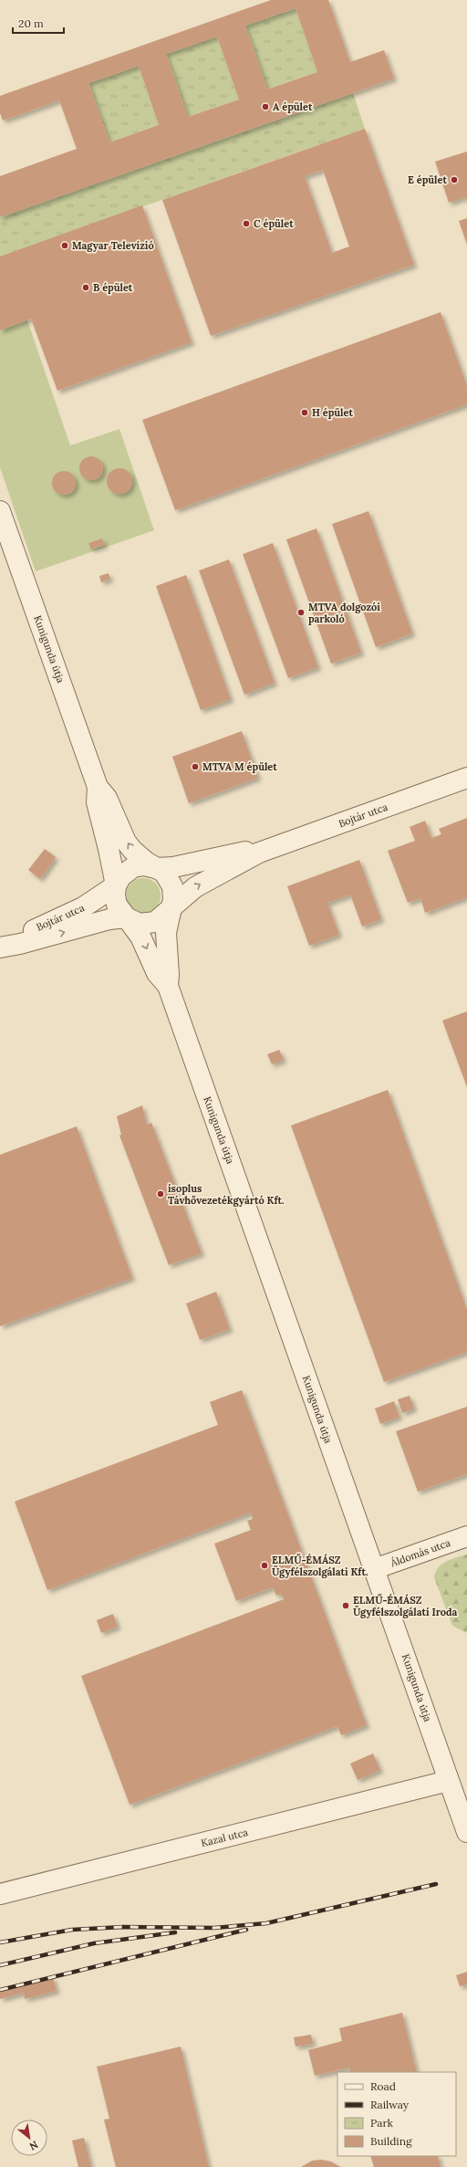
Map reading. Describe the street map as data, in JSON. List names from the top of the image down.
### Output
{
  "streets": {
    "street": [
      "Kunigunda útja",
      "Bojtár utca",
      "Áldomás utca",
      "Kazal utca"
    ]
  },
  "crossings": [
    ["Kunigunda útja", "Bojtár utca"],
    ["Kunigunda útja", "Áldomás utca"],
    ["Kunigunda útja", "Kazal utca"]
  ],
  "places": [
    "A épület",
    "E épület",
    "C épület",
    "Magyar Televízió",
    "B épület",
    "H épület",
    "MTVA dolgozói parkoló",
    "MTVA M épület",
    "isoplus Távhővezetékgyártó Kft.",
    "ELMŰ-ÉMÁSZ Ügyfélszolgálati Kft.",
    "ELMŰ-ÉMÁSZ Ügyfélszolgálati Iroda"
  ],
  "legend": [
    "Road",
    "Railway",
    "Park",
    "Building"
  ],
  "scale_bar": "20 m",
  "north": "bottom right"
}
